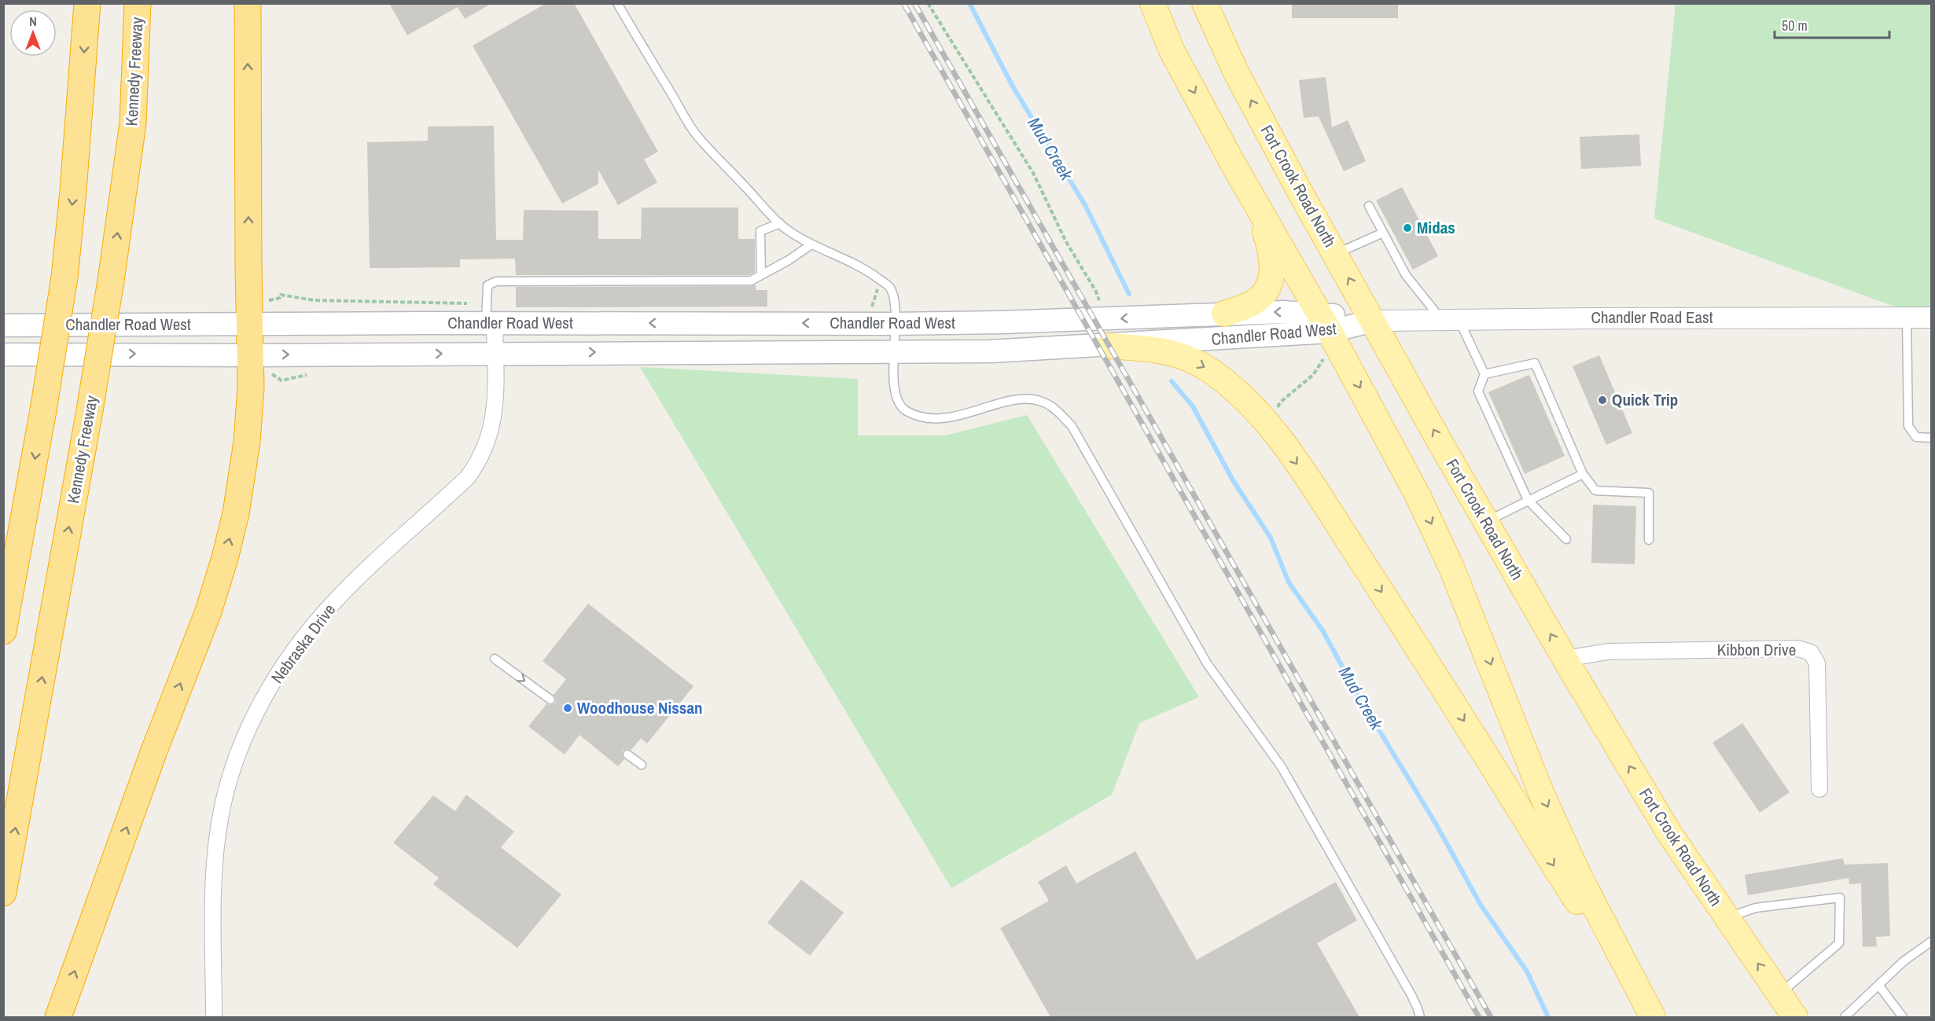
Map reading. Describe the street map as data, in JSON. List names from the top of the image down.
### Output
{
  "streets": {
    "highway": ["Kennedy Freeway"],
    "main road": ["Fort Crook Road North", "Chandler Road West"],
    "street": ["Chandler Road East", "Nebraska Drive", "Kibbon Drive"]
  },
  "crossings": [
    ["Fort Crook Road North", "Chandler Road East"],
    ["Fort Crook Road North", "Chandler Road West"],
    ["Fort Crook Road North", "Kibbon Drive"],
    ["Chandler Road East", "Chandler Road West"],
    ["Chandler Road West", "Nebraska Drive"]
  ],
  "water": ["Mud Creek"],
  "places": ["Midas", "Quick Trip", "Woodhouse Nissan"],
  "scale_bar": "50 m",
  "north": "top"
}
